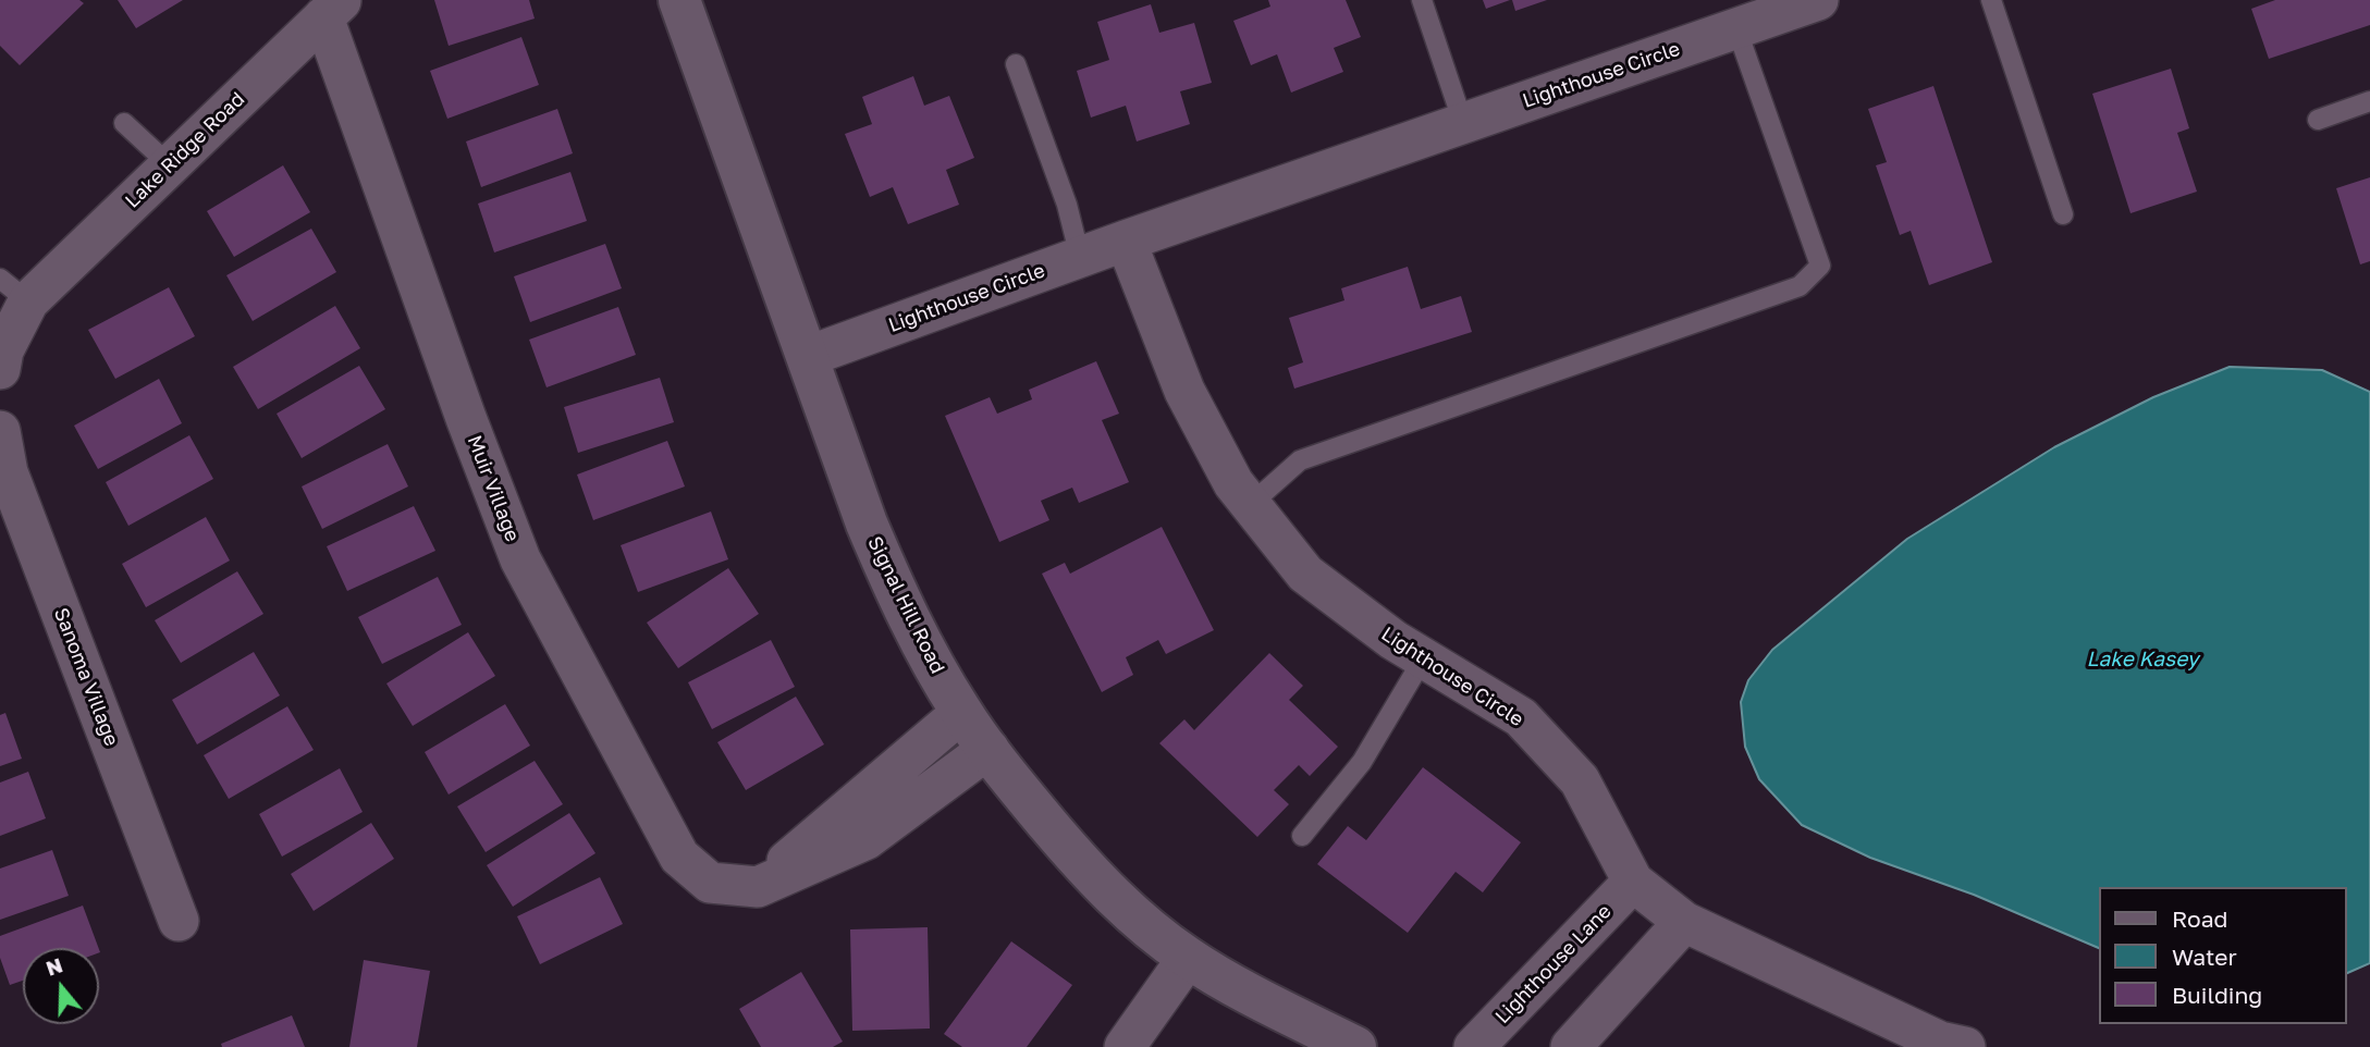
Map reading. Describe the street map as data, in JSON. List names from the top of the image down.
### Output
{
  "streets": {
    "street": [
      "Lighthouse Circle",
      "Lake Ridge Road",
      "Muir Village",
      "Signal Hill Road",
      "Sanoma Village",
      "Lighthouse Lane"
    ]
  },
  "crossings": [
    ["Lighthouse Circle", "Signal Hill Road"],
    ["Lighthouse Circle", "Lighthouse Lane"],
    ["Lake Ridge Road", "Muir Village"],
    ["Muir Village", "Signal Hill Road"]
  ],
  "water": ["Lake Kasey"],
  "legend": ["Road", "Water", "Building"],
  "north": "top"
}
